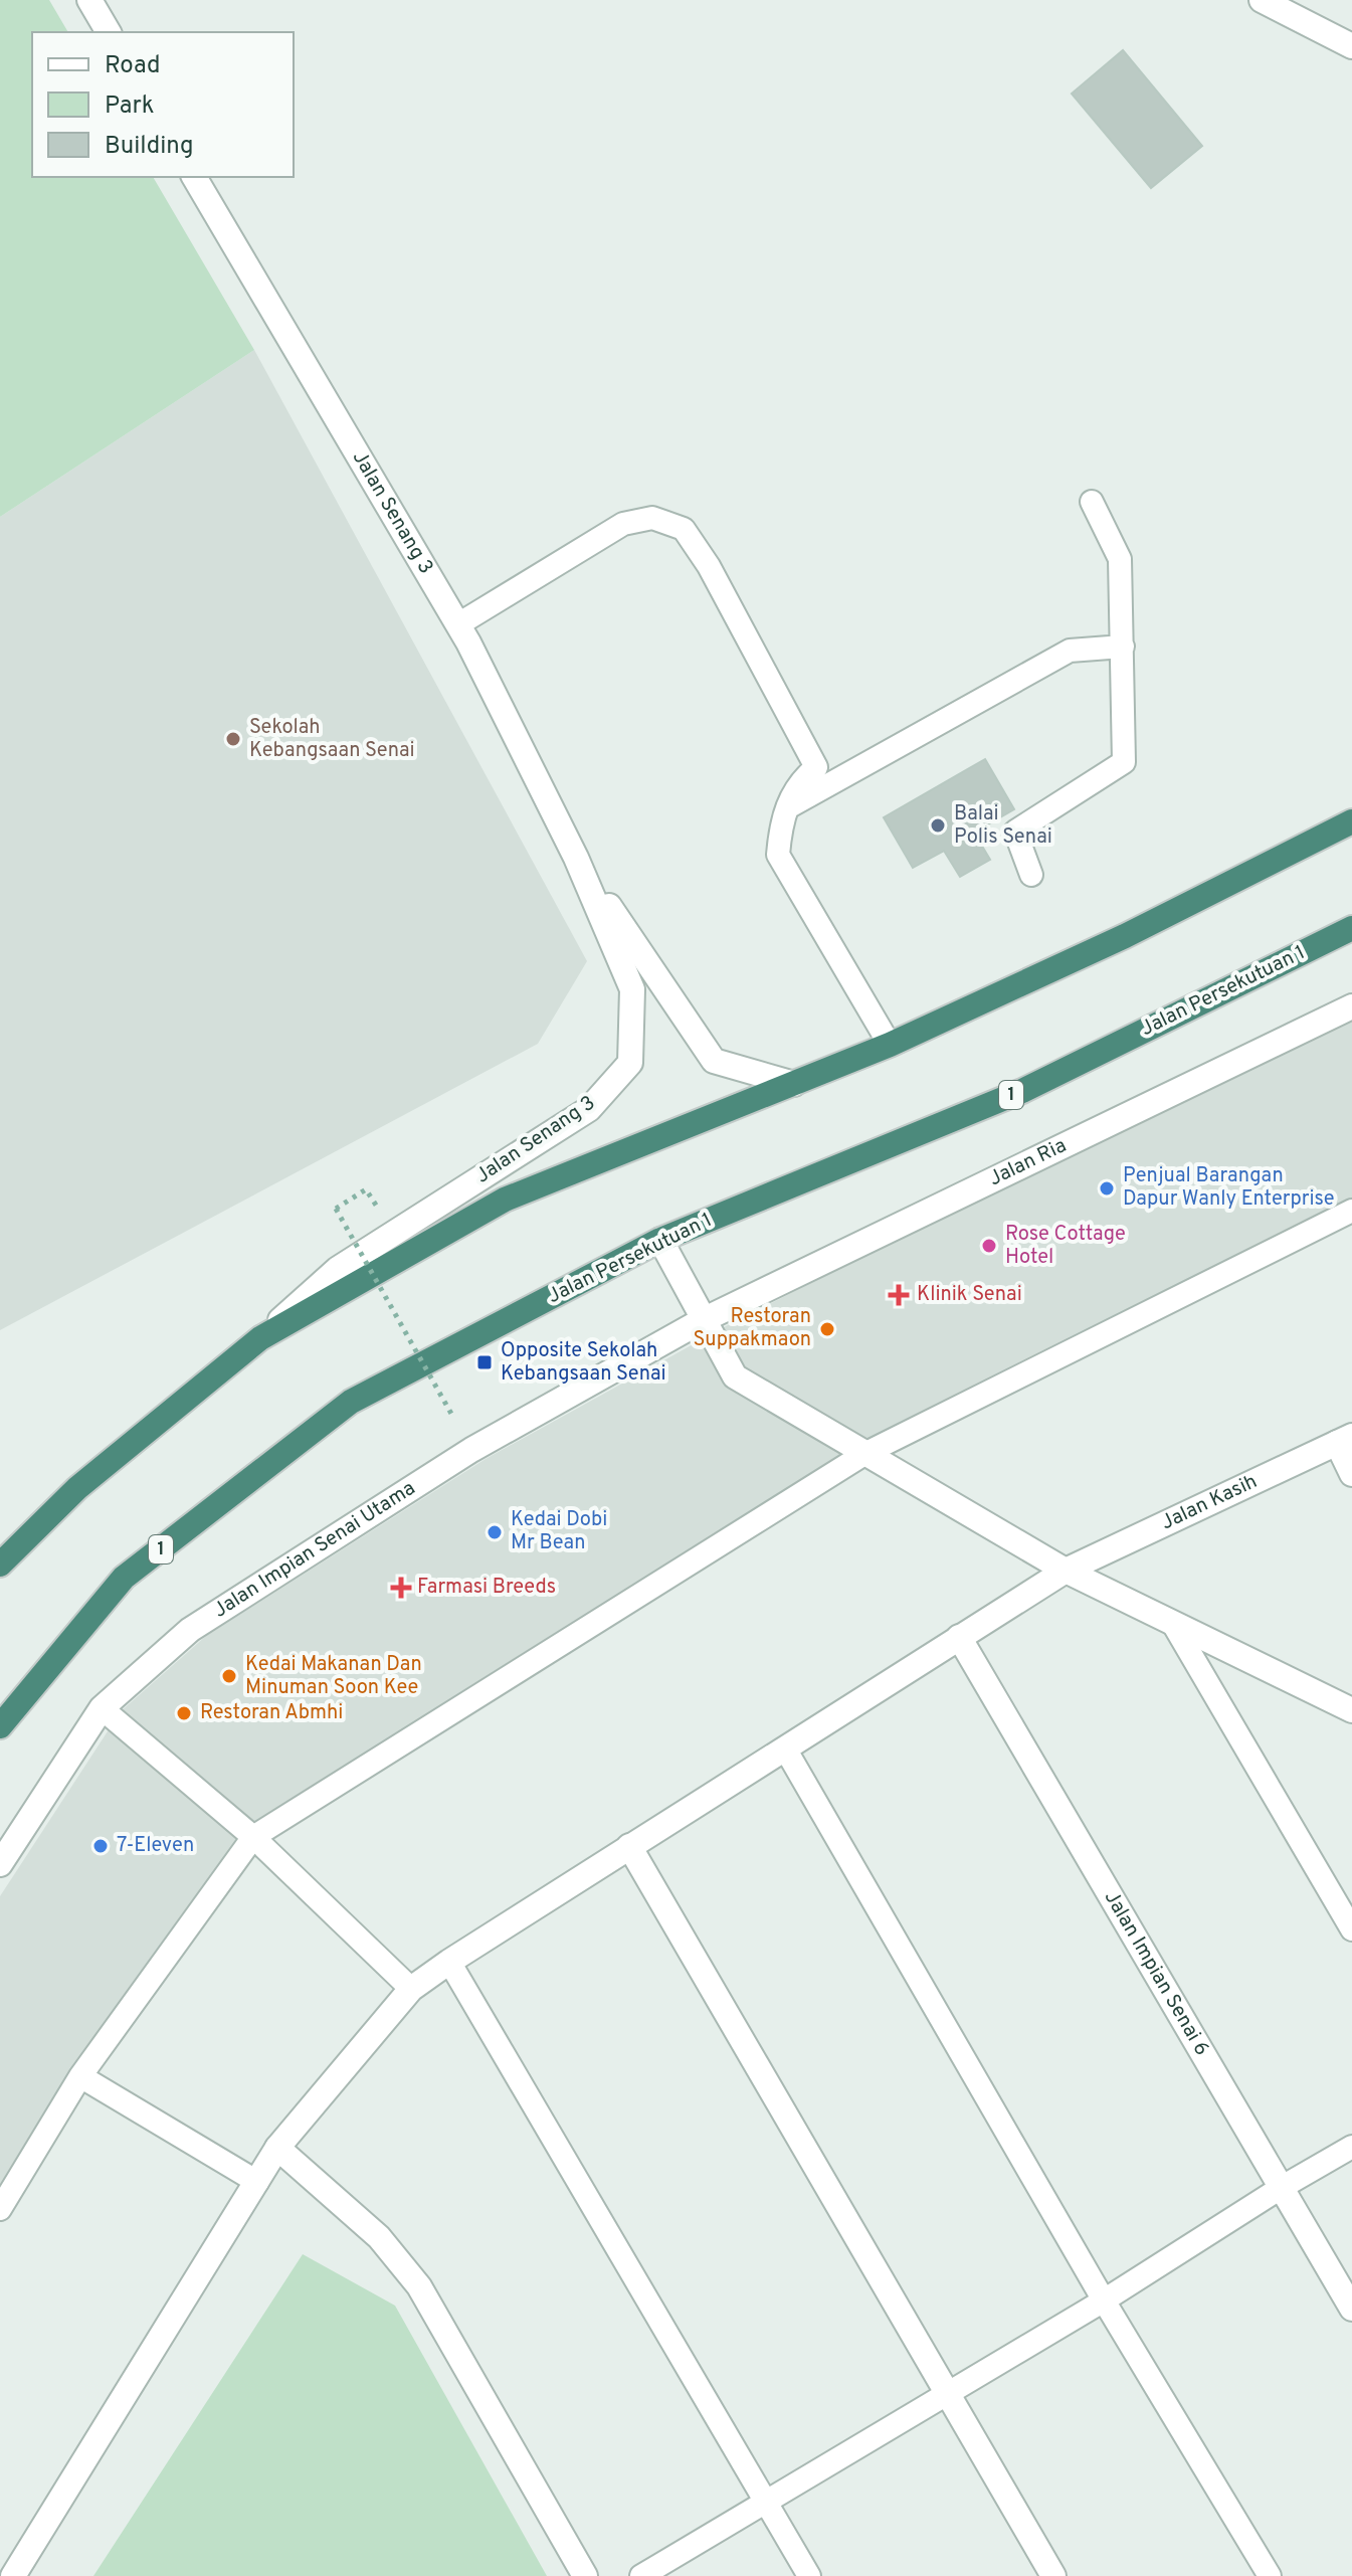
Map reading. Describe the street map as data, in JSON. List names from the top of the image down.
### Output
{
  "streets": {
    "highway": ["Jalan Persekutuan 1", "1"],
    "street": [
      "Jalan Senang 3",
      "Jalan Ria",
      "Jalan Kasih",
      "Jalan Impian Senai Utama",
      "Jalan Impian Senai 6"
    ]
  },
  "crossings": [
    ["Jalan Ria", "Jalan Impian Senai Utama"],
    ["Jalan Kasih", "Jalan Impian Senai 6"]
  ],
  "places": {
    "other": [
      "Sekolah Kebangsaan Senai",
      "Balai Polis Senai",
      "Penjual Barangan Dapur Wanly Enterprise",
      "Rose Cottage Hotel",
      "Restoran Suppakmaon",
      "Kedai Dobi Mr Bean",
      "Kedai Makanan Dan Minuman Soon Kee",
      "Restoran Abmhi",
      "7-Eleven"
    ],
    "health": ["Klinik Senai", "Farmasi Breeds"],
    "transit": ["Opposite Sekolah Kebangsaan Senai"]
  },
  "legend": ["Road", "Park", "Building"]
}
